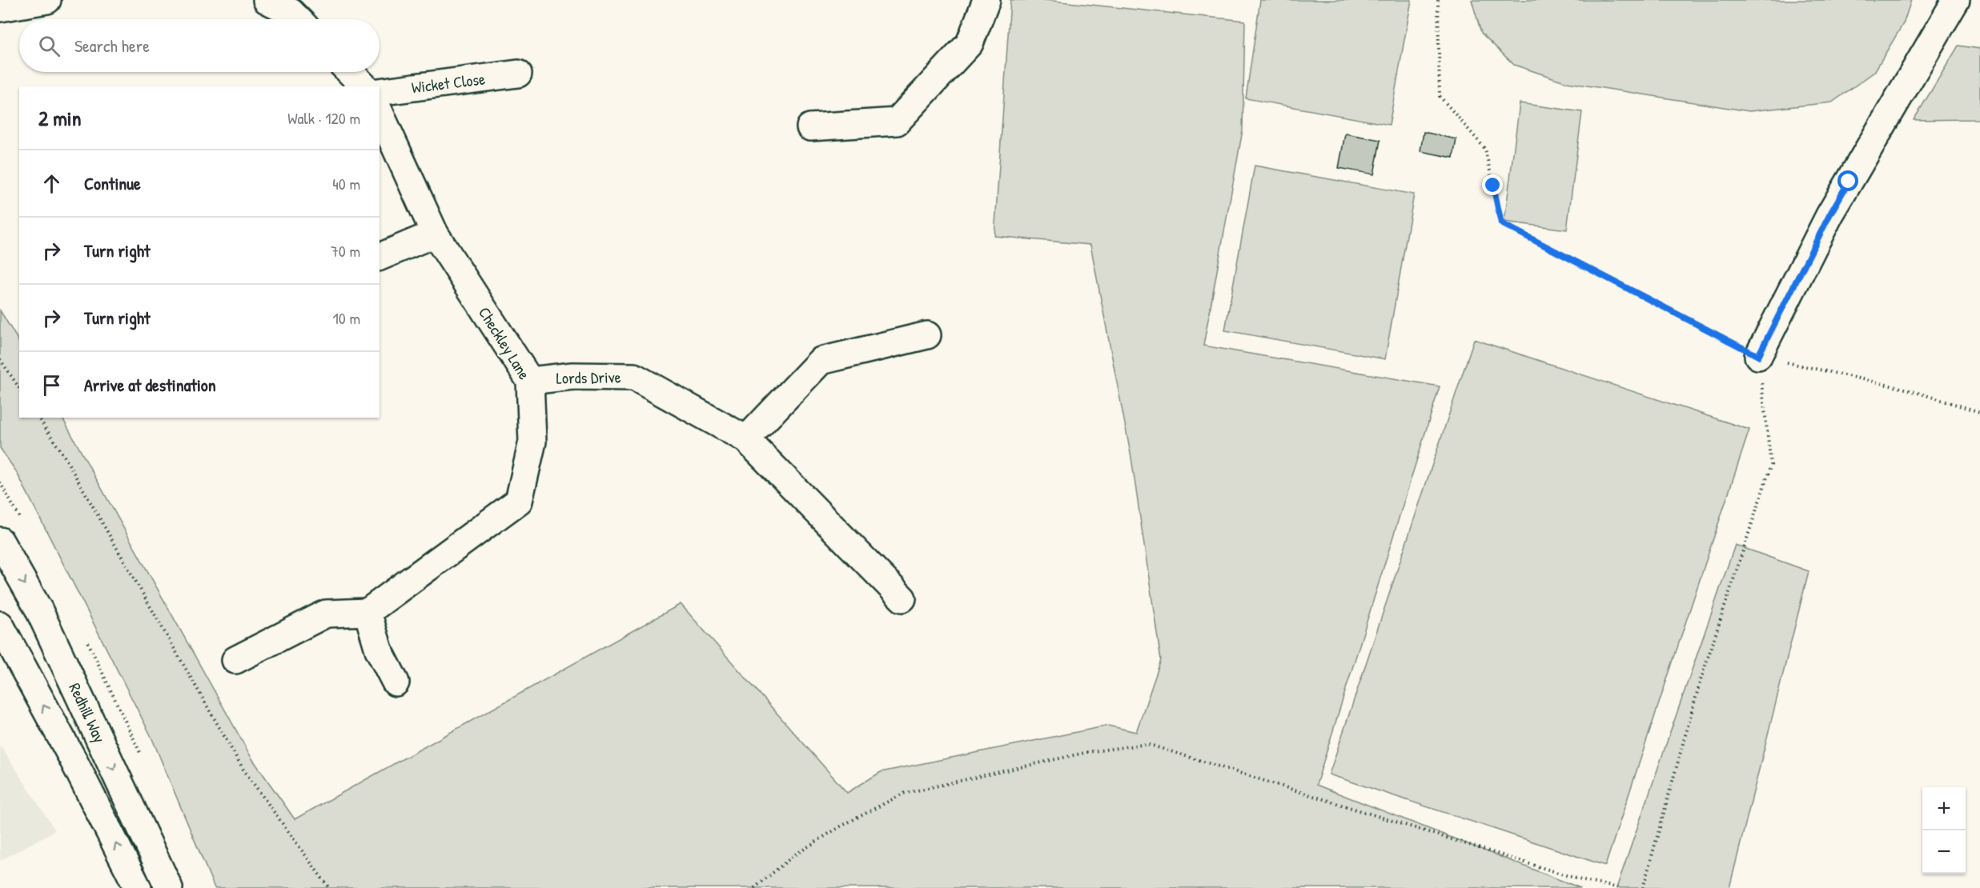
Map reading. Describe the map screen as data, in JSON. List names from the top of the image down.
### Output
{
  "streets": {
    "street": [
      "Wicket Close",
      "Checkley Lane",
      "Lords Drive",
      "Redhill Way"
    ]
  },
  "crossings": [
    ["Checkley Lane", "Lords Drive"]
  ],
  "page": {
    "search": "Search here",
    "heading": ["2 min", "Walk · 120 m"],
    "list": [
      ["Continue", "40 m"],
      ["Turn right", "70 m"],
      ["Turn right", "10 m"],
      "Arrive at destination"
    ],
    "map_buttons": ["+", "−"]
  }
}
